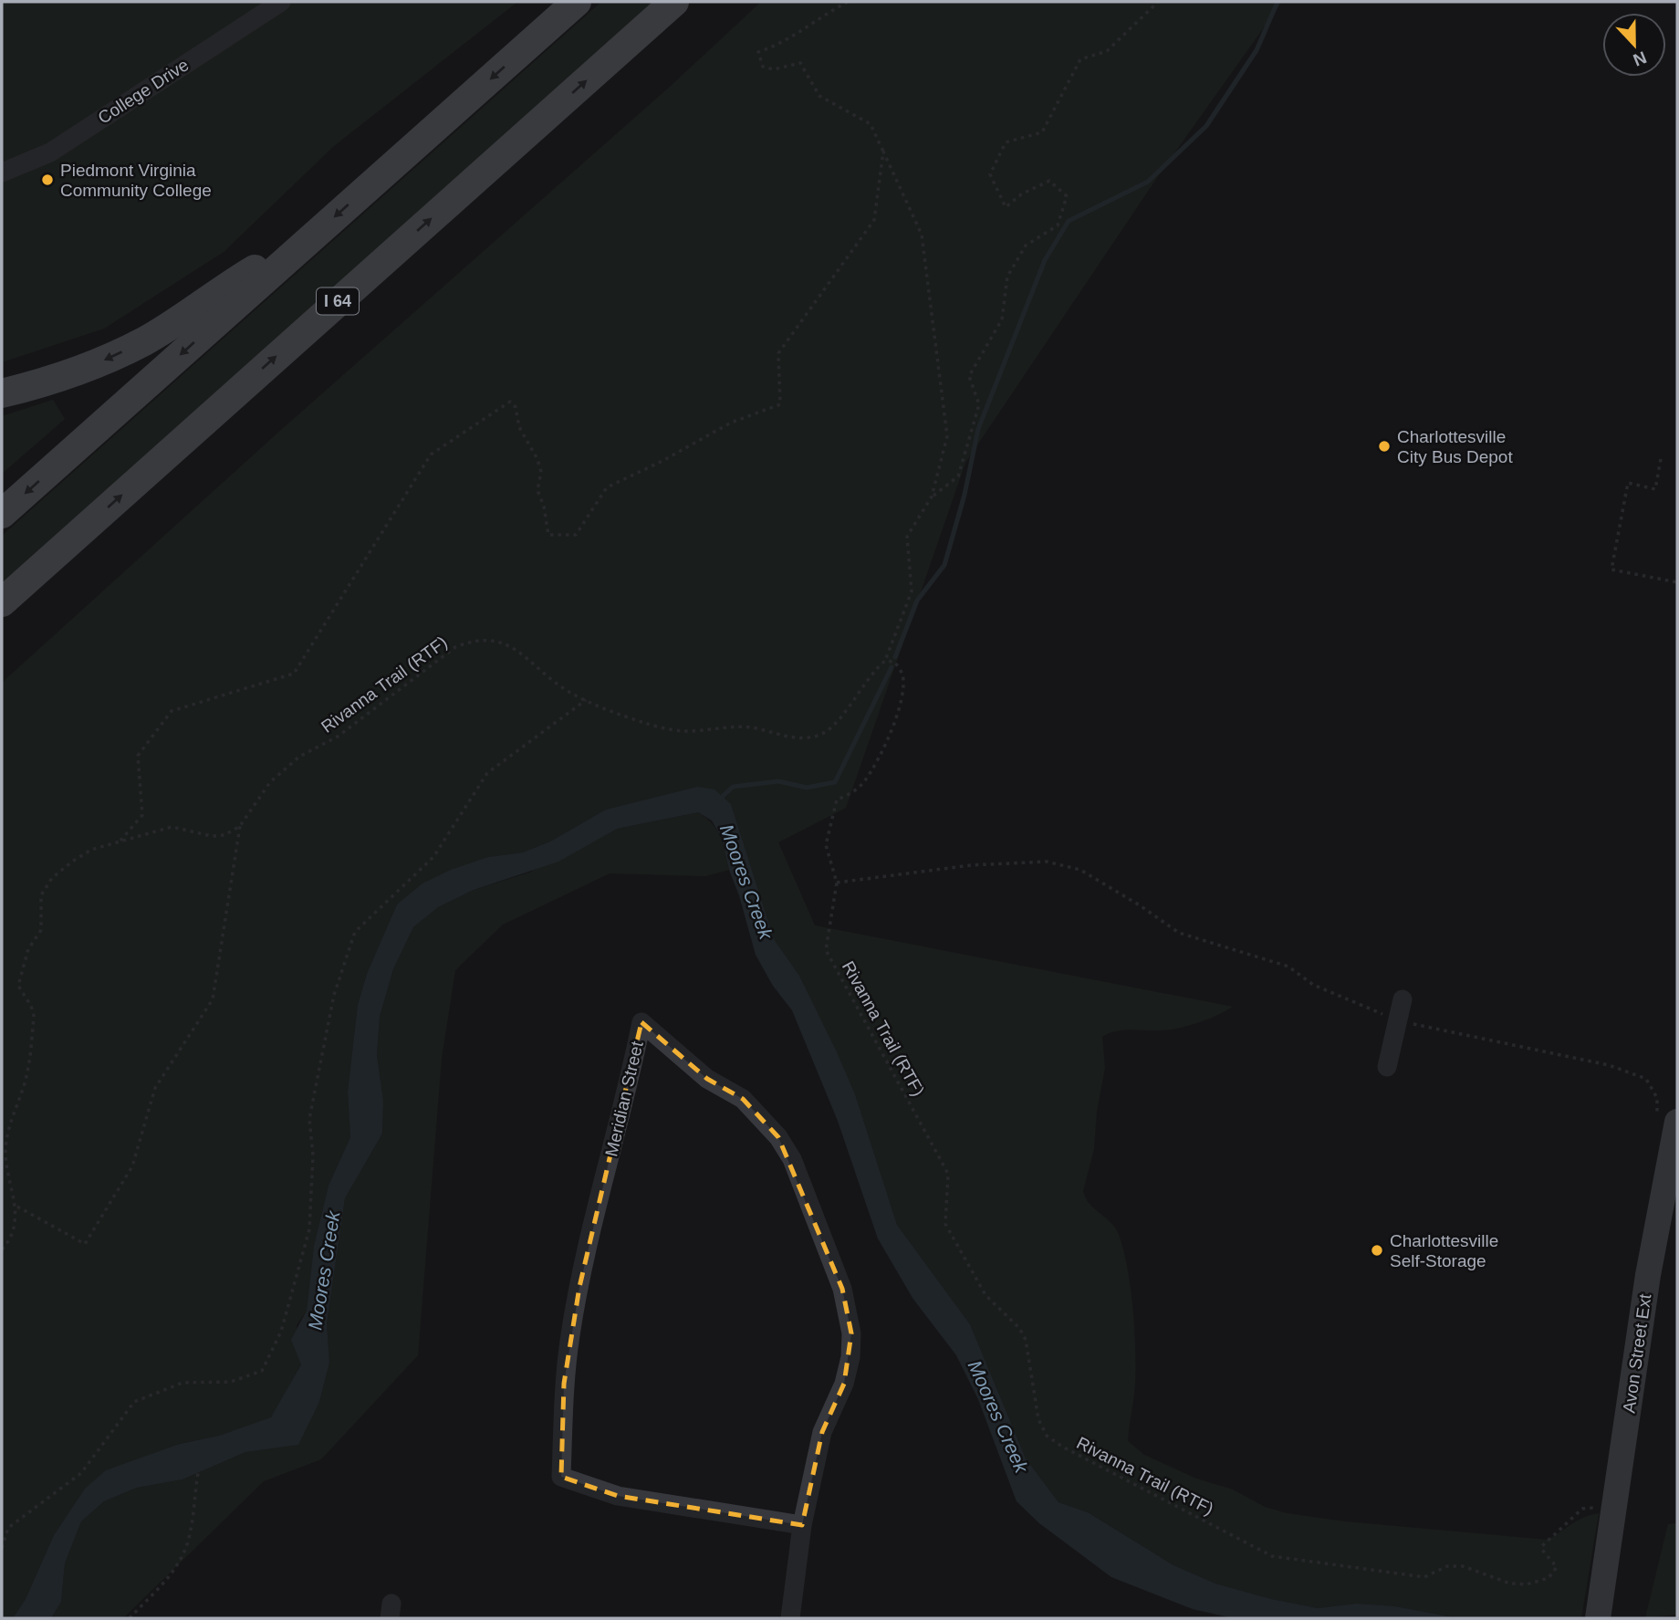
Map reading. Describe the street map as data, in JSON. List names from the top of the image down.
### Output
{
  "streets": {
    "highway": ["I 64"],
    "main road": ["Avon Street Ext"],
    "street": ["College Drive", "Meridian Street"],
    "path": ["Rivanna Trail (RTF)"]
  },
  "water": ["Moores Creek"],
  "places": ["Piedmont Virginia Community College", "Charlottesville City Bus Depot", "Charlottesville Self-Storage"],
  "north": "bottom"
}
